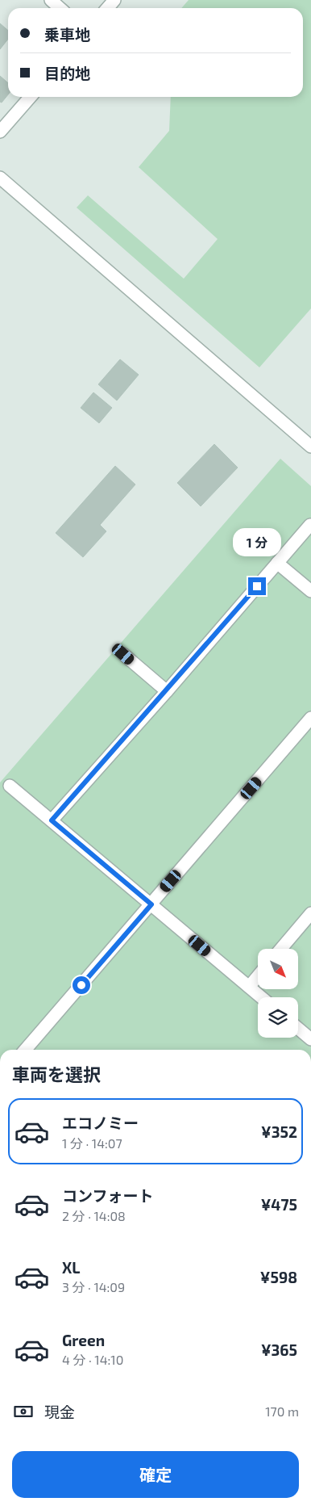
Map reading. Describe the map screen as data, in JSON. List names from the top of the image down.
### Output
{
  "north": "bottom right",
  "page": {
    "banner": ["乗車地", "目的地"],
    "bubble": "1 分",
    "heading": "車両を選択",
    "list": [
      {
        "name": "エコノミー",
        "note": "1 分 · 14:07",
        "value": "¥352"
      },
      {
        "name": "コンフォート",
        "note": "2 分 · 14:08",
        "value": "¥475"
      },
      {
        "name": "XL",
        "note": "3 分 · 14:09",
        "value": "¥598"
      },
      {
        "name": "Green",
        "note": "4 分 · 14:10",
        "value": "¥365"
      }
    ],
    "pay": ["現金", "170 m"],
    "buttons": "確定"
  }
}
